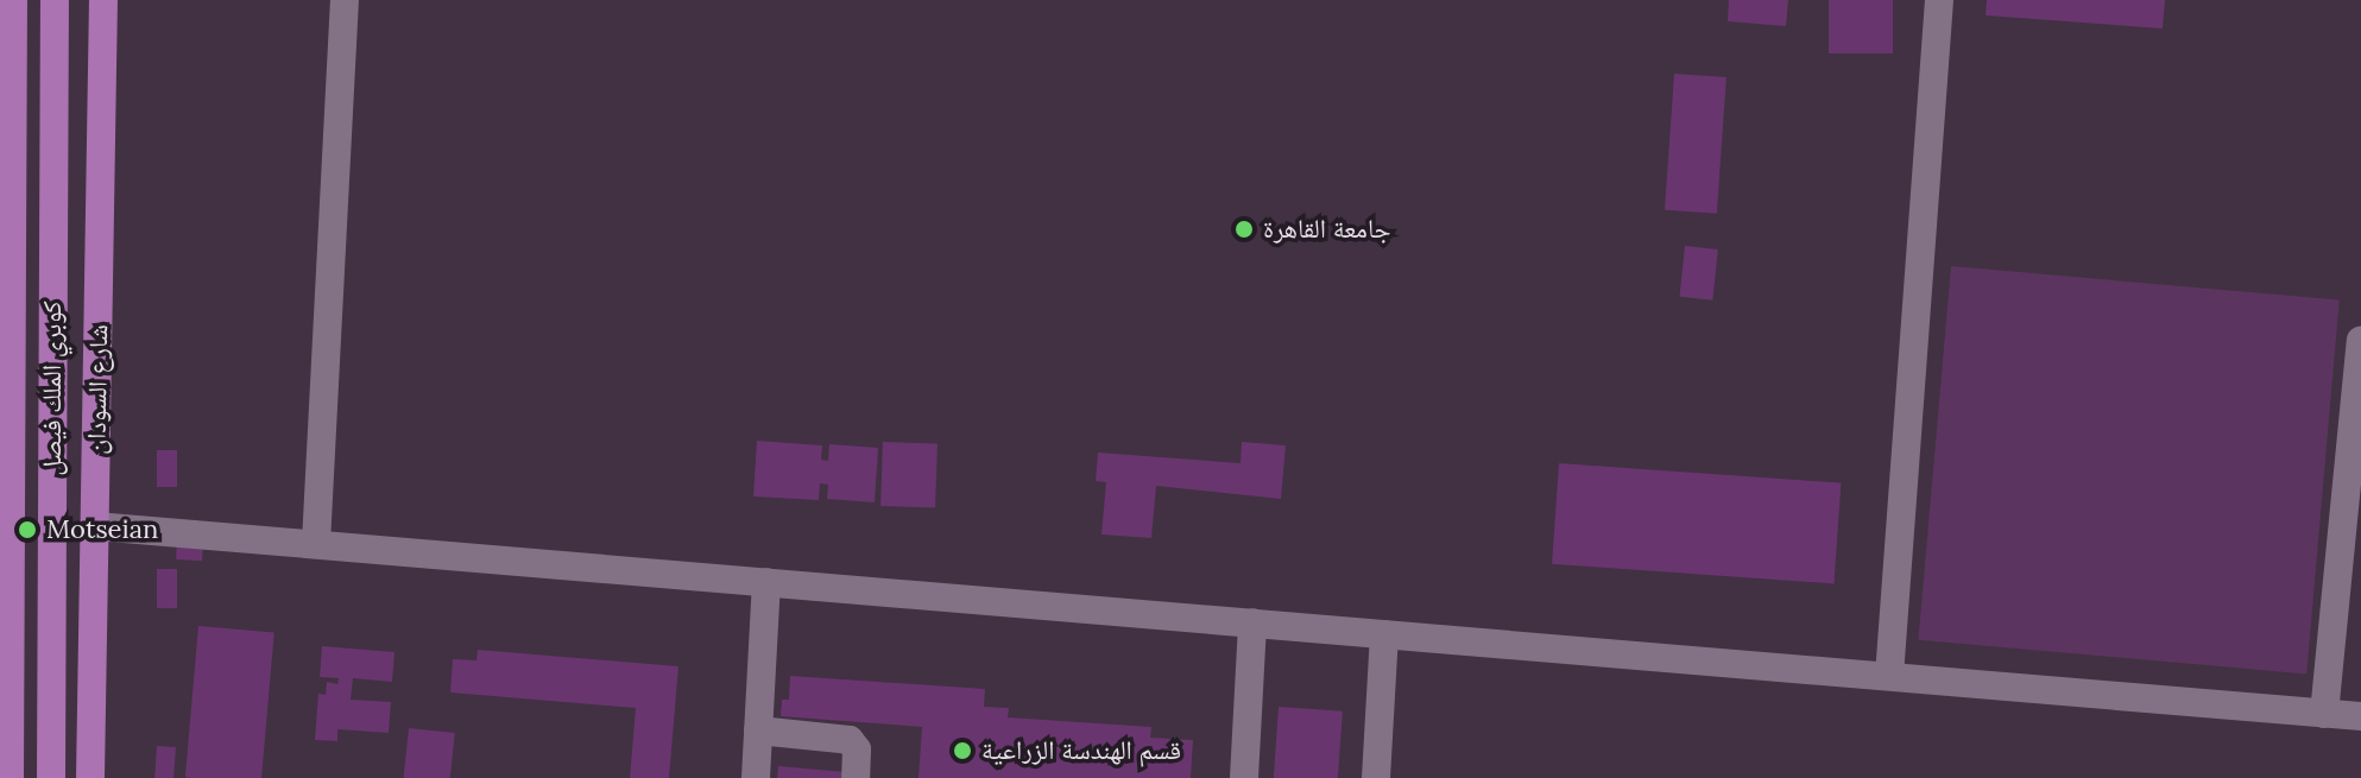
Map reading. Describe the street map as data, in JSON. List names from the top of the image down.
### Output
{
  "streets": {
    "main road": ["كوبري الملك فيصل", "شارع السودان"]
  },
  "places": ["جامعة القاهرة", "Motseian", "قسم الهندسة الزراعية"]
}
